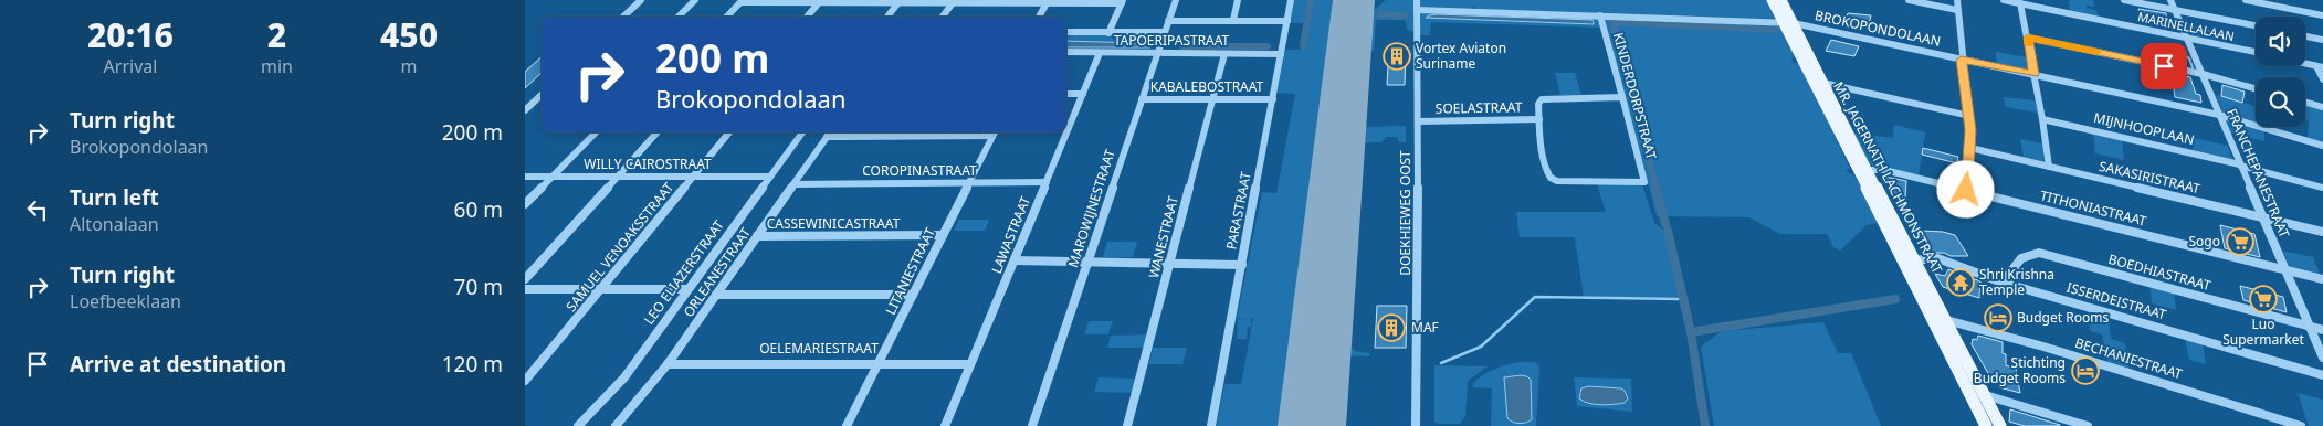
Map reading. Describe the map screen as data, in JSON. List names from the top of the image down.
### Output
{
  "streets": {
    "main road": ["MR. JAGERNATH LACHMONSTRAAT"],
    "street": [
      "MARINELLALAAN",
      "BROKOPONDOLAAN",
      "TAPOERIPASTRAAT",
      "KABALEBOSTRAAT",
      "KINDERDORPSTRAAT",
      "SOELASTRAAT",
      "MIJNHOOPLAAN",
      "WILLY CAIROSTRAAT",
      "COROPINASTRAAT",
      "FRANCHEPANESTRAAT",
      "SAKASIRISTRAAT",
      "MAROWIJNESTRAAT",
      "TITHONIASTRAAT",
      "PARASTRAAT",
      "DOEKHIEWEG OOST",
      "CASSEWINICASTRAAT",
      "LAWASTRAAT",
      "WANESTRAAT",
      "SAMUEL VENOAKSSTRAAT",
      "LITANIESTRAAT",
      "LEO ELIAZERSTRAAT",
      "ORLEANESTRAAT",
      "BOEDHIASTRAAT",
      "ISSERDEISTRAAT",
      "OELEMARIESTRAAT",
      "BECHANIESTRAAT"
    ]
  },
  "crossings": [
    ["MARINELLALAAN", "FRANCHEPANESTRAAT"],
    ["BROKOPONDOLAAN", "KINDERDORPSTRAAT"],
    ["BROKOPONDOLAAN", "FRANCHEPANESTRAAT"],
    ["BROKOPONDOLAAN", "MR. JAGERNATH LACHMONSTRAAT"],
    ["BROKOPONDOLAAN", "DOEKHIEWEG OOST"],
    ["TAPOERIPASTRAAT", "MAROWIJNESTRAAT"],
    ["TAPOERIPASTRAAT", "PARASTRAAT"],
    ["TAPOERIPASTRAAT", "LAWASTRAAT"],
    ["TAPOERIPASTRAAT", "WANESTRAAT"],
    ["KABALEBOSTRAAT", "MAROWIJNESTRAAT"],
    ["KABALEBOSTRAAT", "PARASTRAAT"],
    ["KABALEBOSTRAAT", "WANESTRAAT"],
    ["KINDERDORPSTRAAT", "SOELASTRAAT"],
    ["SOELASTRAAT", "DOEKHIEWEG OOST"],
    ["MIJNHOOPLAAN", "FRANCHEPANESTRAAT"],
    ["WILLY CAIROSTRAAT", "SAMUEL VENOAKSSTRAAT"],
    ["WILLY CAIROSTRAAT", "LEO ELIAZERSTRAAT"],
    ["COROPINASTRAAT", "LAWASTRAAT"],
    ["COROPINASTRAAT", "LITANIESTRAAT"],
    ["COROPINASTRAAT", "ORLEANESTRAAT"],
    ["FRANCHEPANESTRAAT", "SAKASIRISTRAAT"],
    ["FRANCHEPANESTRAAT", "TITHONIASTRAAT"],
    ["FRANCHEPANESTRAAT", "BOEDHIASTRAAT"],
    ["MR. JAGERNATH LACHMONSTRAAT", "TITHONIASTRAAT"],
    ["MR. JAGERNATH LACHMONSTRAAT", "ISSERDEISTRAAT"],
    ["MR. JAGERNATH LACHMONSTRAAT", "BECHANIESTRAAT"],
    ["CASSEWINICASTRAAT", "LITANIESTRAAT"],
    ["CASSEWINICASTRAAT", "ORLEANESTRAAT"],
    ["LAWASTRAAT", "OELEMARIESTRAAT"],
    ["LITANIESTRAAT", "OELEMARIESTRAAT"],
    ["ORLEANESTRAAT", "OELEMARIESTRAAT"],
    ["BOEDHIASTRAAT", "ISSERDEISTRAAT"]
  ],
  "places": {
    "building": ["Vortex Aviaton Suriname", "MAF"],
    "supermarket": ["Sogo", "Luo Supermarket"],
    "temple": ["Shri Krishna Temple"],
    "hotel": ["Budget Rooms", "Stichting Budget Rooms"]
  },
  "page": {
    "eta": [
      "20:16",
      "Arrival",
      "2",
      "min",
      "450",
      "m"
    ],
    "turn": ["200 m", "Brokopondolaan"],
    "list": [
      {
        "name": "Turn right",
        "note": "Brokopondolaan",
        "value": "200 m"
      },
      {
        "name": "Turn left",
        "note": "Altonalaan",
        "value": "60 m"
      },
      {
        "name": "Turn right",
        "note": "Loefbeeklaan",
        "value": "70 m"
      },
      {
        "name": "Arrive at destination",
        "value": "120 m"
      }
    ]
  }
}
